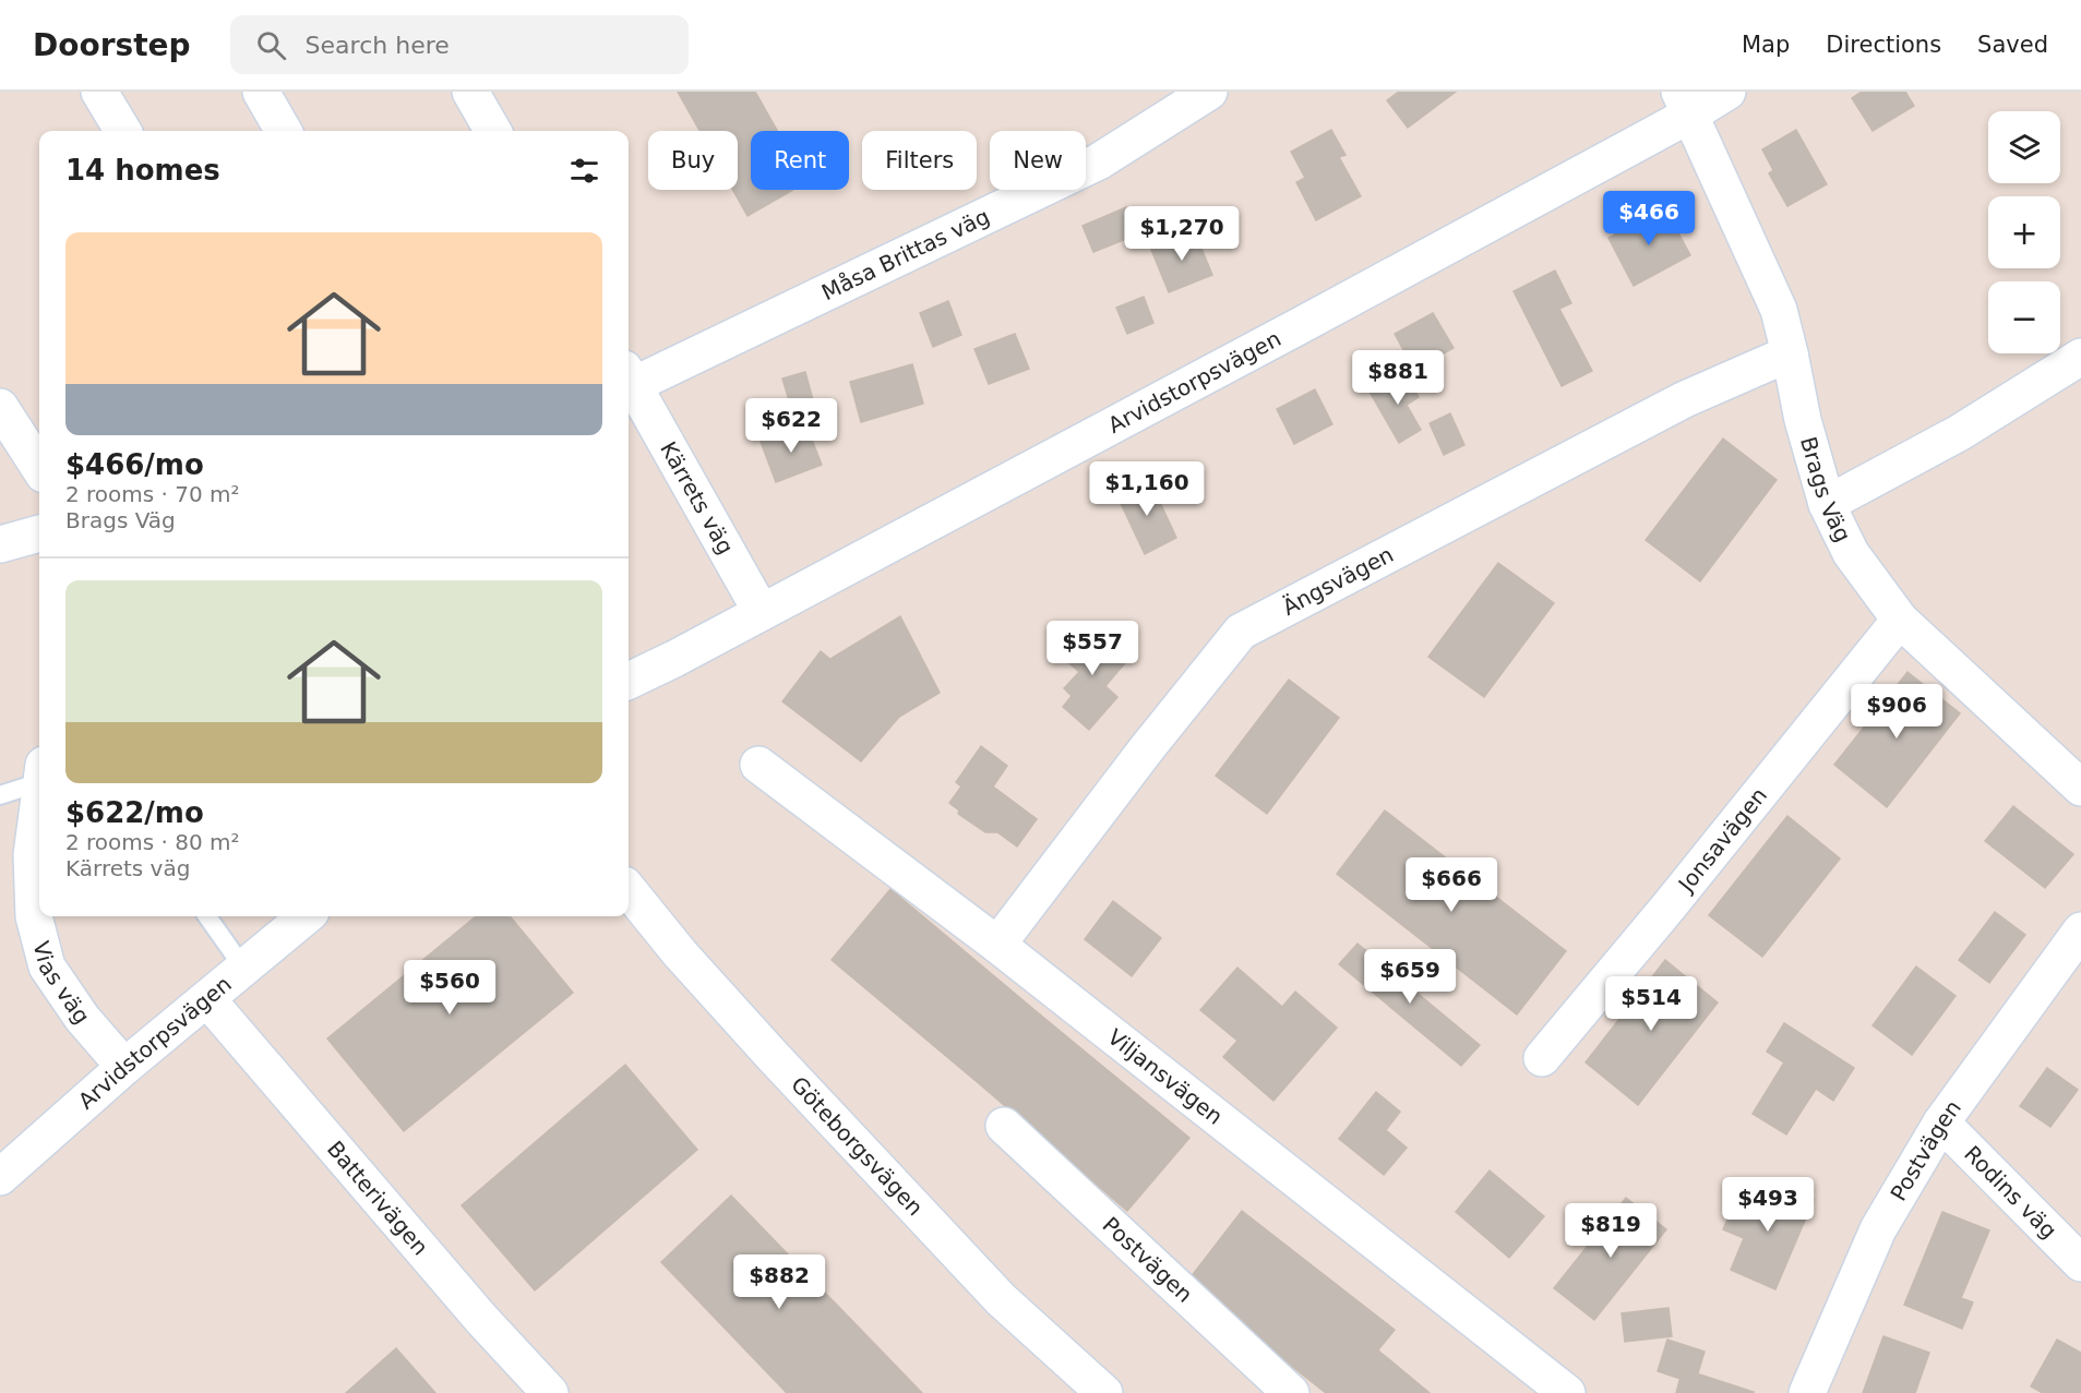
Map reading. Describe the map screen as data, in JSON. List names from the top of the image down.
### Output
{
  "streets": {
    "street": [
      "Måsa Brittas väg",
      "Arvidstorpsvägen",
      "Brags Väg",
      "Kärrets väg",
      "Ängsvägen",
      "Jonsavägen",
      "Vias väg",
      "Viljansvägen",
      "Göteborgsvägen",
      "Postvägen",
      "Rodins väg",
      "Batterivägen"
    ]
  },
  "crossings": [
    ["Arvidstorpsvägen", "Brags Väg"],
    ["Arvidstorpsvägen", "Kärrets väg"],
    ["Arvidstorpsvägen", "Vias väg"],
    ["Arvidstorpsvägen", "Batterivägen"],
    ["Brags Väg", "Ängsvägen"],
    ["Brags Väg", "Jonsavägen"],
    ["Ängsvägen", "Viljansvägen"],
    ["Postvägen", "Rodins väg"]
  ],
  "page": {
    "header": "Doorstep",
    "search": "Search here",
    "nav": ["Map", "Directions", "Saved"],
    "map_buttons": ["+", "−"],
    "chip": [
      "Buy",
      "Rent",
      "Filters",
      "New"
    ],
    "heading": "14 homes",
    "price": [
      "$466",
      "$1,270",
      "$881",
      "$622",
      "$1,160",
      "$557",
      "$906",
      "$666",
      "$659",
      "$560",
      "$514",
      "$493",
      "$819",
      "$882"
    ],
    "list": [
      {
        "name": "$466/mo",
        "note": "2 rooms · 70 m² · Brags Väg"
      },
      {
        "name": "$622/mo",
        "note": "2 rooms · 80 m² · Kärrets väg"
      }
    ]
  }
}
